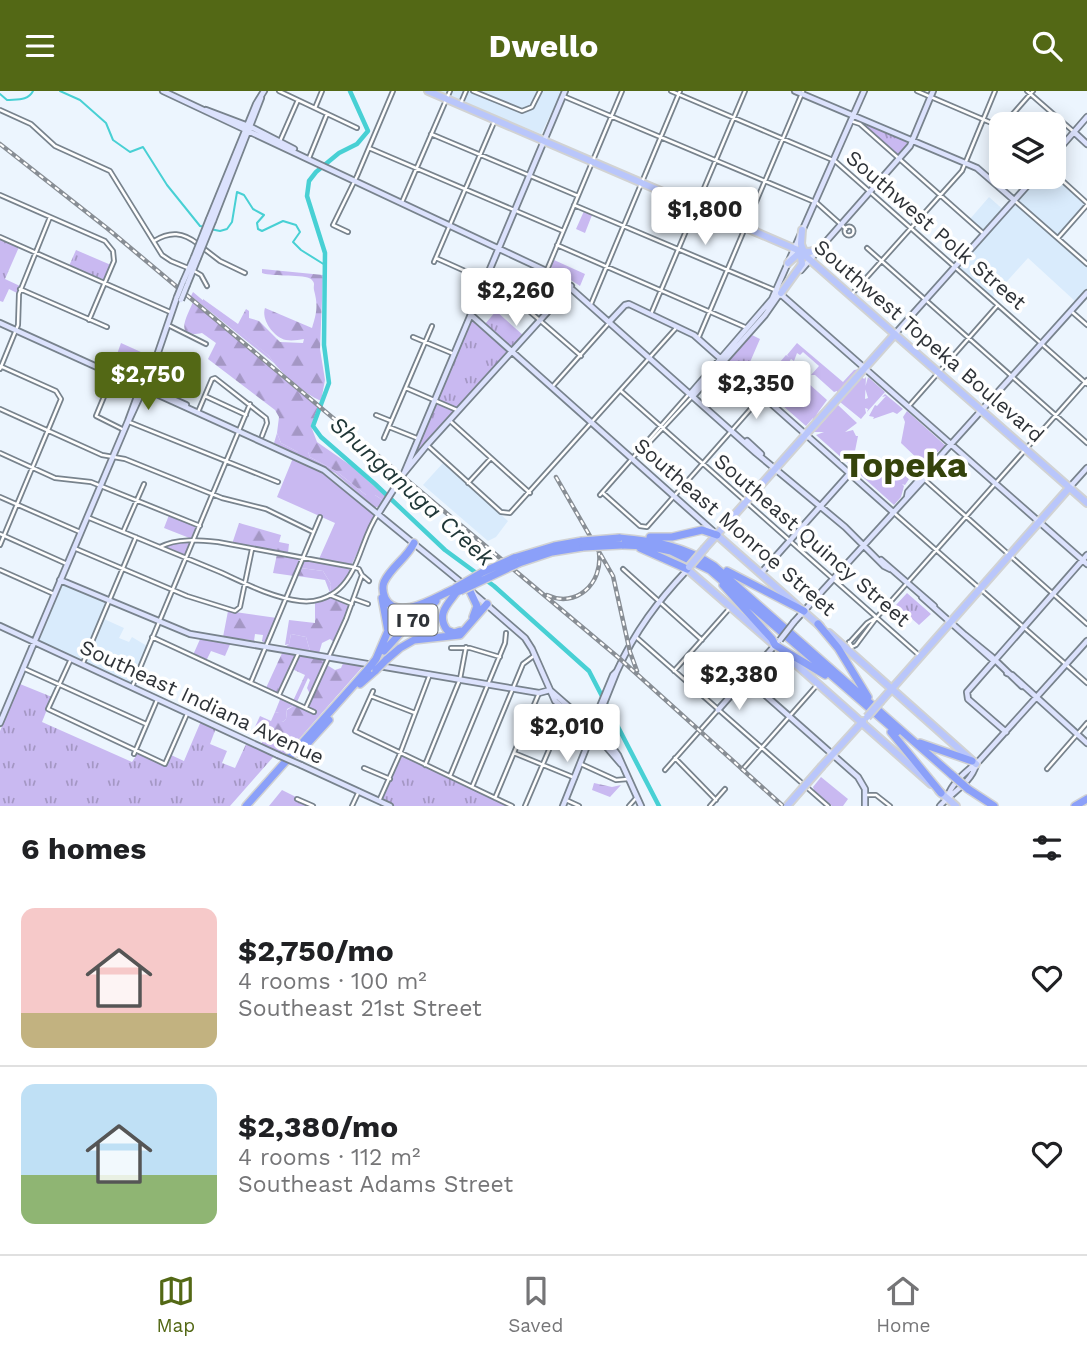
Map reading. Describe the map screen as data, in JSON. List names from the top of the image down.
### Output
{
  "streets": {
    "highway": ["I 70"],
    "main road": ["Southwest Topeka Boulevard", "Southeast Monroe Street", "Southeast Indiana Avenue"],
    "street": ["Southwest Polk Street", "Southeast Quincy Street"]
  },
  "districts": ["Topeka"],
  "water": ["Shunganuga Creek"],
  "page": {
    "header": "Dwello",
    "price": [
      "$1,800",
      "$2,260",
      "$2,750",
      "$2,350",
      "$2,380",
      "$2,010"
    ],
    "heading": "6 homes",
    "list": [
      {
        "name": "$2,750/mo",
        "note": "4 rooms · 100 m² · Southeast 21st Street"
      },
      {
        "name": "$2,380/mo",
        "note": "4 rooms · 112 m² · Southeast Adams Street"
      }
    ],
    "tabs": ["Map", "Saved", "Home"]
  }
}
